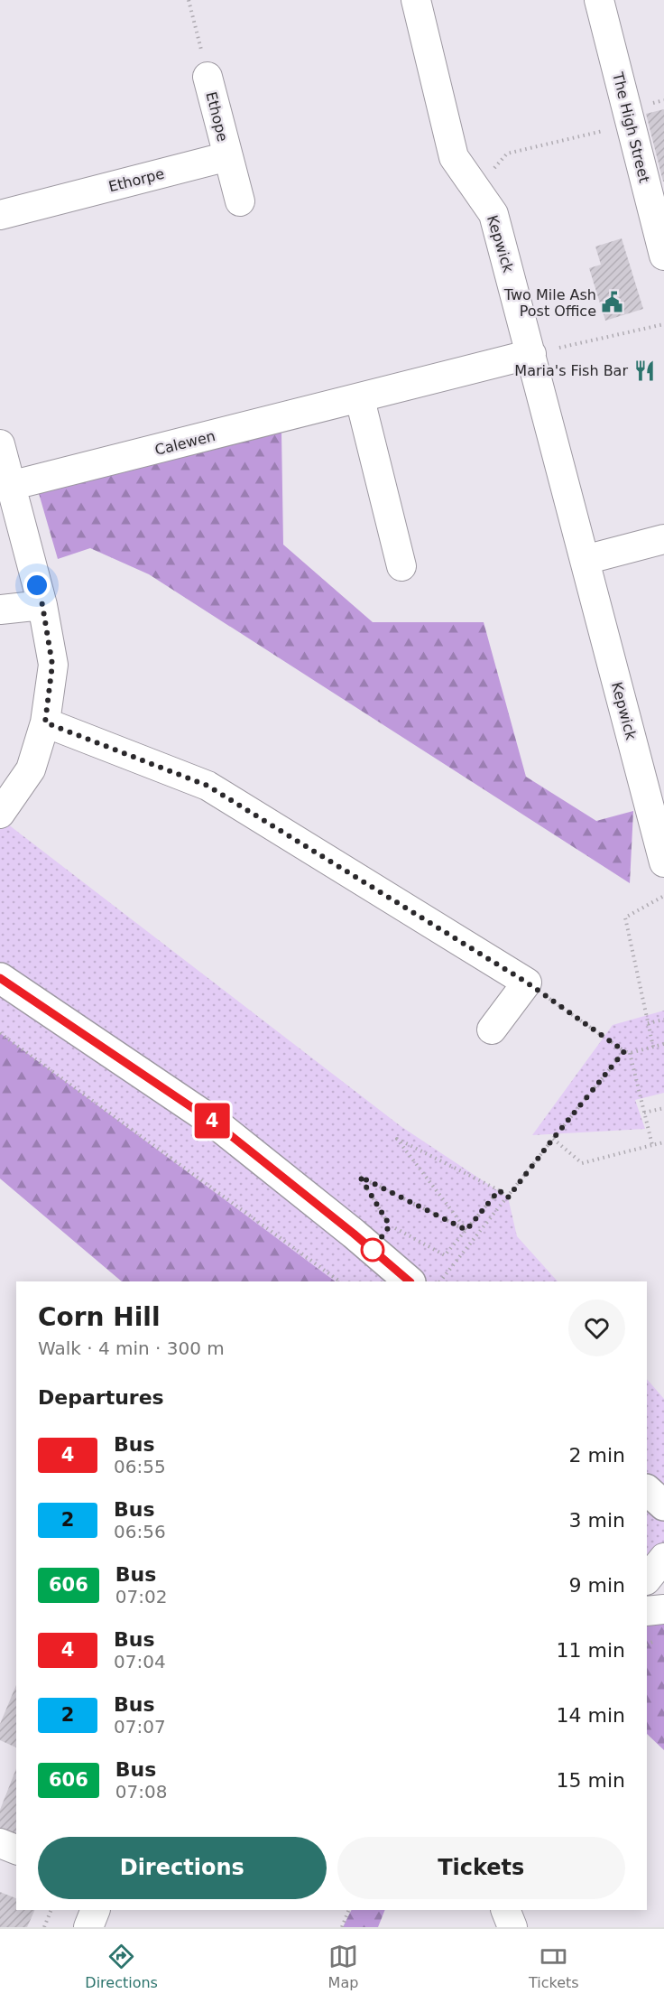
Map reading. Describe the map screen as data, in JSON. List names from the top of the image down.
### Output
{
  "streets": {
    "street": [
      "Ethope",
      "The High Street",
      "Ethorpe",
      "Kepwick",
      "Calewen"
    ]
  },
  "crossings": [
    ["Ethope", "Ethorpe"],
    ["Kepwick", "Calewen"]
  ],
  "places": {
    "public building": ["Two Mile Ash Post Office"],
    "restaurant": ["Maria's Fish Bar"]
  },
  "lines": ["bus line 4"],
  "page": {
    "on_map": "4",
    "heading": [
      ["Corn Hill", "Walk · 4 min · 300 m"],
      "Departures"
    ],
    "list": [
      {
        "mark": "4",
        "name": "Bus",
        "note": "06:55",
        "value": "2 min"
      },
      {
        "mark": "2",
        "name": "Bus",
        "note": "06:56",
        "value": "3 min"
      },
      {
        "mark": "606",
        "name": "Bus",
        "note": "07:02",
        "value": "9 min"
      },
      {
        "mark": "4",
        "name": "Bus",
        "note": "07:04",
        "value": "11 min"
      },
      {
        "mark": "2",
        "name": "Bus",
        "note": "07:07",
        "value": "14 min"
      },
      {
        "mark": "606",
        "name": "Bus",
        "note": "07:08",
        "value": "15 min"
      }
    ],
    "buttons": ["Directions", "Tickets"],
    "tabs": ["Directions", "Map", "Tickets"]
  }
}
